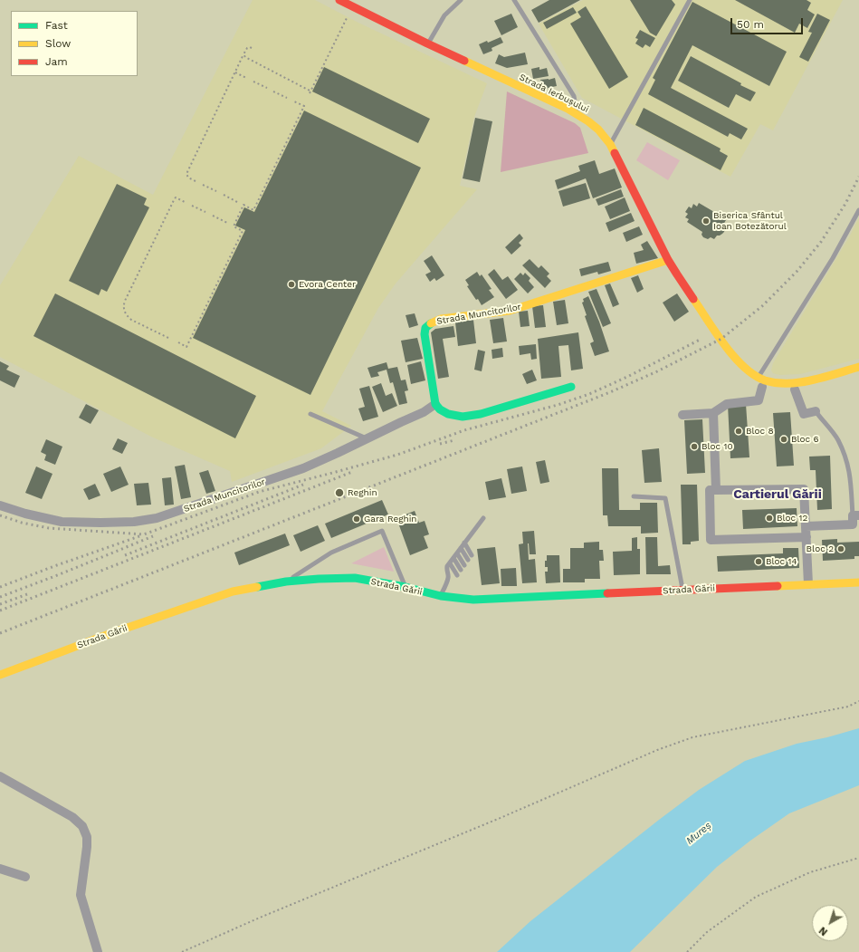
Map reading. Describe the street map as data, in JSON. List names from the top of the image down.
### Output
{
  "streets": {
    "main road": ["Strada Ierbușului", "Strada Muncitorilor", "Strada Gării"]
  },
  "crossings": [
    ["Strada Ierbușului", "Strada Muncitorilor"]
  ],
  "districts": ["Cartierul Gării"],
  "water": ["Mureș"],
  "places": [
    "Biserica Sfântul Ioan Botezătorul",
    "Evora Center",
    "Bloc 8",
    "Bloc 6",
    "Bloc 10",
    "Reghin",
    "Bloc 12",
    "Gara Reghin",
    "Bloc 2",
    "Bloc 14"
  ],
  "legend": ["Fast", "Slow", "Jam"],
  "scale_bar": "50 m",
  "north": "bottom left"
}
